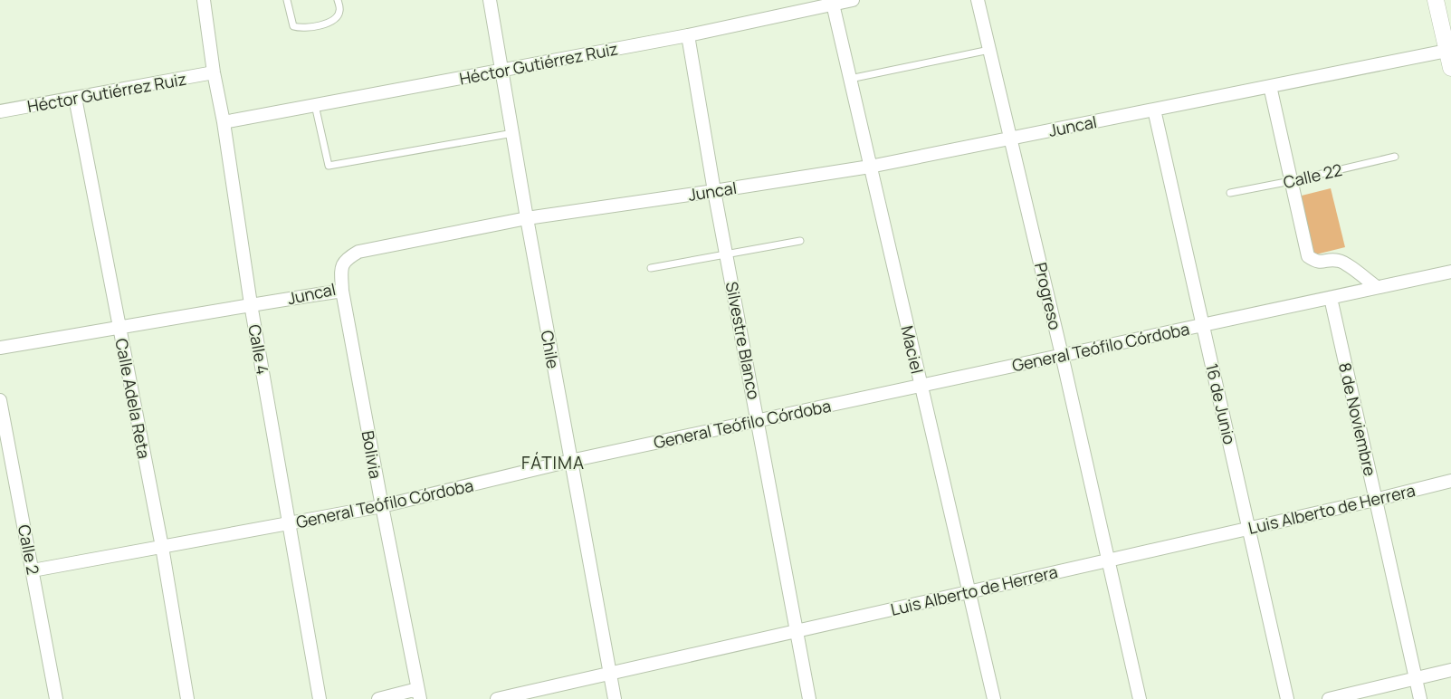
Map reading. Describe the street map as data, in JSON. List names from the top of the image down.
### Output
{
  "streets": {
    "street": [
      "Héctor Gutiérrez Ruiz",
      "Juncal",
      "Progreso",
      "Silvestre Blanco",
      "General Teófilo Córdoba",
      "Calle 4",
      "Chile",
      "Maciel",
      "Calle Adela Reta",
      "16 de Junio",
      "8 de Noviembre",
      "Bolivia",
      "Luis Alberto de Herrera",
      "Calle 2"
    ],
    "lane": ["Calle 22"]
  },
  "crossings": [
    ["Héctor Gutiérrez Ruiz", "Silvestre Blanco"],
    ["Héctor Gutiérrez Ruiz", "Calle 4"],
    ["Héctor Gutiérrez Ruiz", "Chile"],
    ["Héctor Gutiérrez Ruiz", "Maciel"],
    ["Héctor Gutiérrez Ruiz", "Calle Adela Reta"],
    ["Juncal", "Progreso"],
    ["Juncal", "Silvestre Blanco"],
    ["Juncal", "Calle 4"],
    ["Juncal", "Chile"],
    ["Juncal", "Maciel"],
    ["Juncal", "Calle Adela Reta"],
    ["Juncal", "16 de Junio"],
    ["Juncal", "Bolivia"],
    ["Progreso", "General Teófilo Córdoba"],
    ["Progreso", "Luis Alberto de Herrera"],
    ["Silvestre Blanco", "General Teófilo Córdoba"],
    ["Silvestre Blanco", "Luis Alberto de Herrera"],
    ["General Teófilo Córdoba", "Calle 4"],
    ["General Teófilo Córdoba", "Chile"],
    ["General Teófilo Córdoba", "Maciel"],
    ["General Teófilo Córdoba", "Calle Adela Reta"],
    ["General Teófilo Córdoba", "16 de Junio"],
    ["General Teófilo Córdoba", "8 de Noviembre"],
    ["General Teófilo Córdoba", "Bolivia"],
    ["General Teófilo Córdoba", "Calle 2"],
    ["Chile", "Luis Alberto de Herrera"],
    ["Maciel", "Luis Alberto de Herrera"],
    ["16 de Junio", "Luis Alberto de Herrera"],
    ["8 de Noviembre", "Luis Alberto de Herrera"]
  ],
  "districts": ["FÁTIMA"]
}
